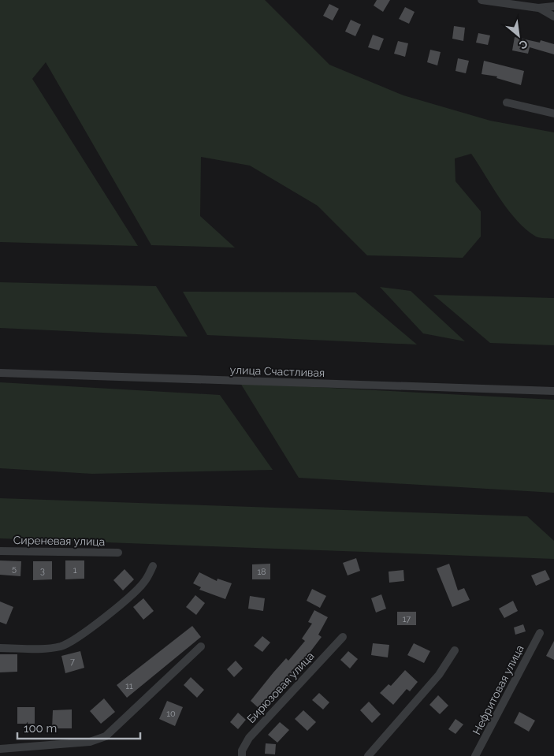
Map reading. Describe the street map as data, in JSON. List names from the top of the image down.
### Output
{
  "streets": {
    "street": [
      "улица Счастливая",
      "Сиреневая улица",
      "Бирюзовая улица",
      "Нефритовая улица"
    ]
  },
  "house_numbers": [
    "5",
    "1",
    "3",
    "18",
    "17",
    "7",
    "11",
    "10"
  ],
  "scale_bar": "100 m",
  "north": "bottom right"
}
